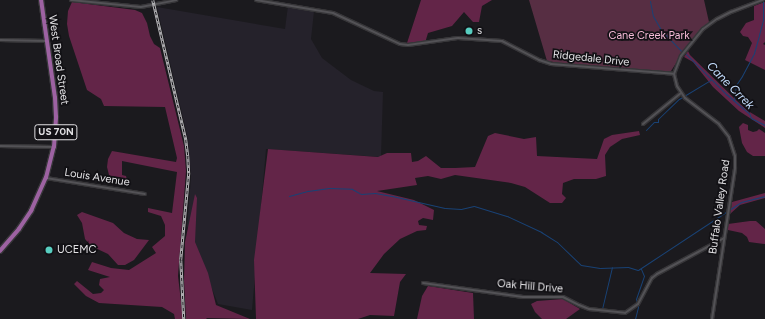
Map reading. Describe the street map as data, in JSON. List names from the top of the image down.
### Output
{
  "streets": {
    "main road": ["West Broad Street", "US 70N"],
    "street": [
      "Ridgedale Drive",
      "Louis Avenue",
      "Buffalo Valley Road",
      "Oak Hill Drive"
    ]
  },
  "crossings": [
    ["Ridgedale Drive", "Buffalo Valley Road"],
    ["West Broad Street", "Louis Avenue"],
    ["Buffalo Valley Road", "Oak Hill Drive"]
  ],
  "water": ["Cane Crrek"],
  "parks": ["Cane Creek Park"],
  "places": ["s", "UCEMC"]
}
